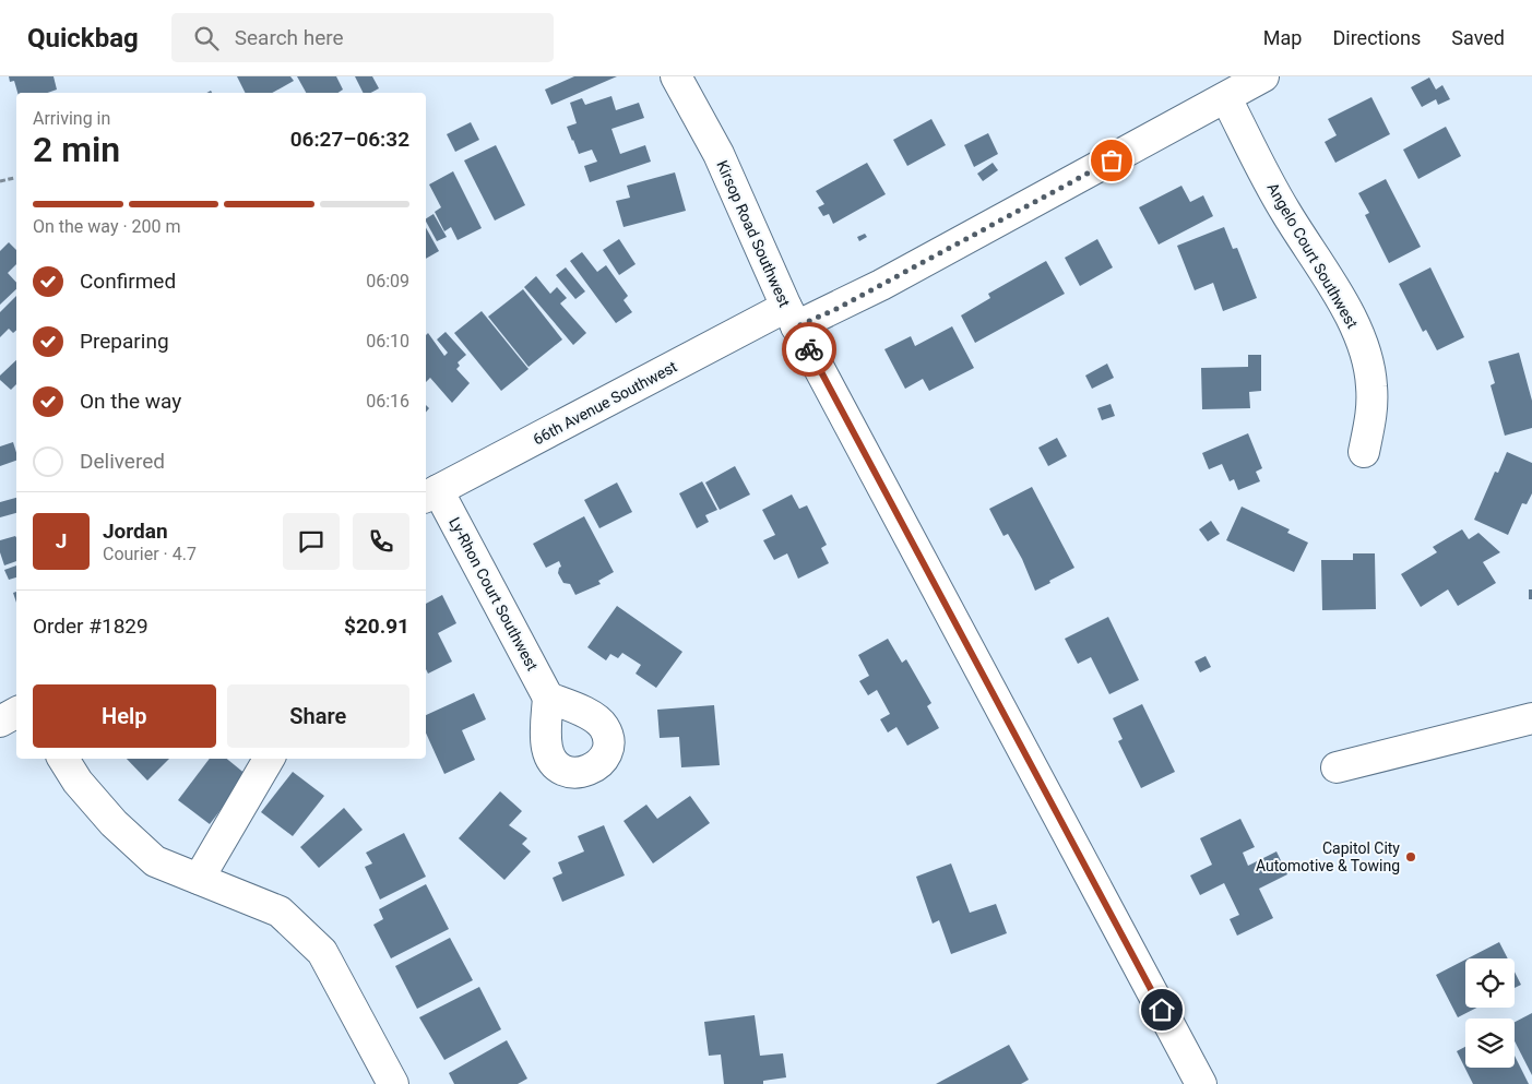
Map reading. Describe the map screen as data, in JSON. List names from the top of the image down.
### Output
{
  "streets": {
    "street": [
      "Kirsop Road Southwest",
      "Angelo Court Southwest",
      "66th Avenue Southwest",
      "Ly-Rhon Court Southwest"
    ]
  },
  "crossings": [
    ["Kirsop Road Southwest", "66th Avenue Southwest"],
    ["Angelo Court Southwest", "66th Avenue Southwest"],
    ["66th Avenue Southwest", "Ly-Rhon Court Southwest"]
  ],
  "places": ["Capitol City Automotive & Towing"],
  "page": {
    "header": "Quickbag",
    "search": "Search here",
    "nav": ["Map", "Directions", "Saved"],
    "heading": ["2 min", "Arriving in", "06:27–06:32"],
    "panel": [
      "Jordan",
      "Courier · 4.7",
      "Order #1829",
      "$20.91"
    ],
    "bar": "On the way · 200 m",
    "list": [
      ["Confirmed", "06:09"],
      ["Preparing", "06:10"],
      ["On the way", "06:16"],
      "Delivered"
    ],
    "round": "J",
    "buttons": ["Help", "Share"]
  }
}
